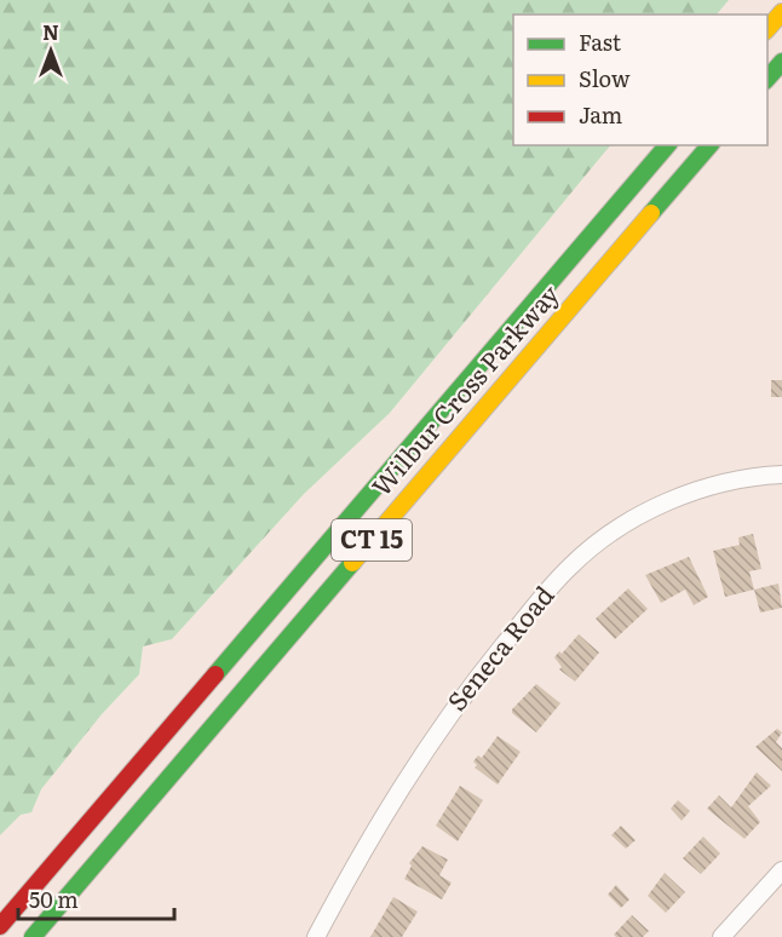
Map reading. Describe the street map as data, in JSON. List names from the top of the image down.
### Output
{
  "streets": {
    "highway": ["Wilbur Cross Parkway", "CT 15"],
    "street": ["Seneca Road"]
  },
  "legend": ["Fast", "Slow", "Jam"],
  "scale_bar": "50 m",
  "north": "top"
}
